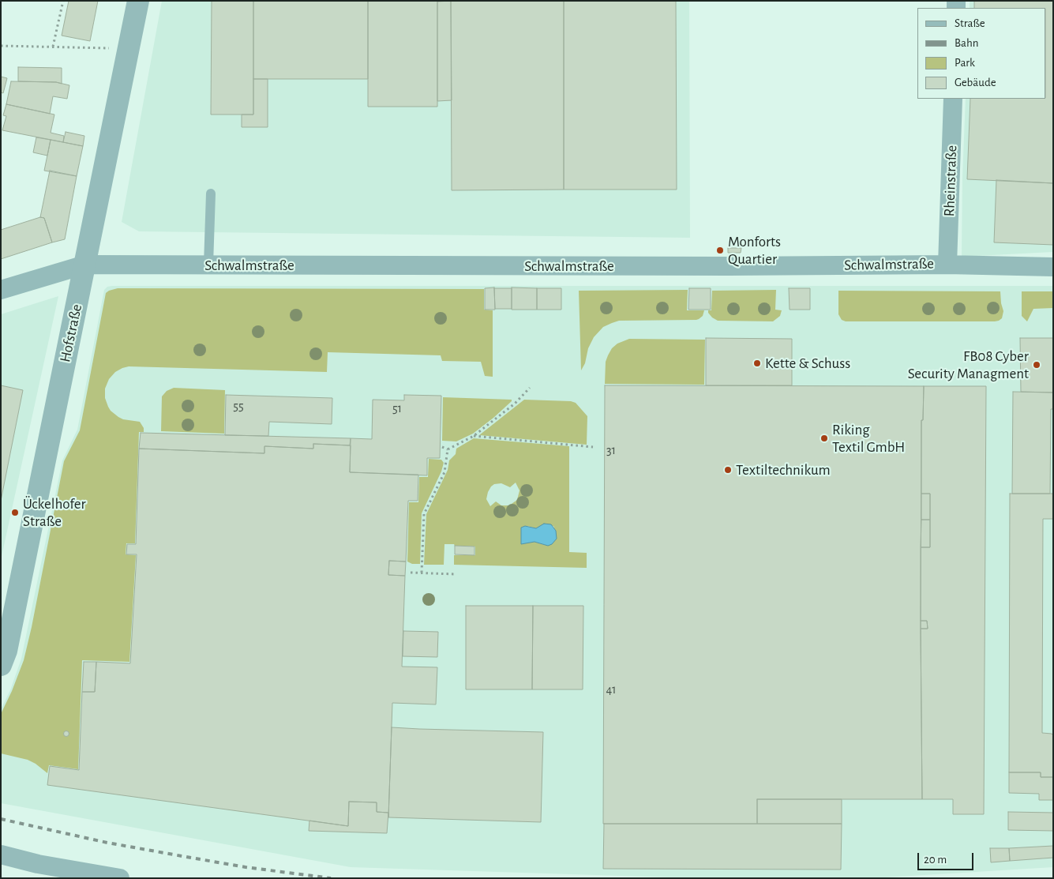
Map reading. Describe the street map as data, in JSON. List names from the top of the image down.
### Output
{
  "streets": {
    "street": ["Rheinstraße", "Schwalmstraße", "Hofstraße"]
  },
  "crossings": [
    ["Rheinstraße", "Schwalmstraße"],
    ["Schwalmstraße", "Hofstraße"]
  ],
  "places": [
    "Monforts Quartier",
    "Kette & Schuss",
    "FB08 Cyber Security Managment",
    "Riking Textil GmbH",
    "Textiltechnikum",
    "Ückelhofer Straße"
  ],
  "house_numbers": [
    "55",
    "51",
    "31",
    "41"
  ],
  "legend": [
    "Straße",
    "Bahn",
    "Park",
    "Gebäude"
  ],
  "scale_bar": "20 m"
}
